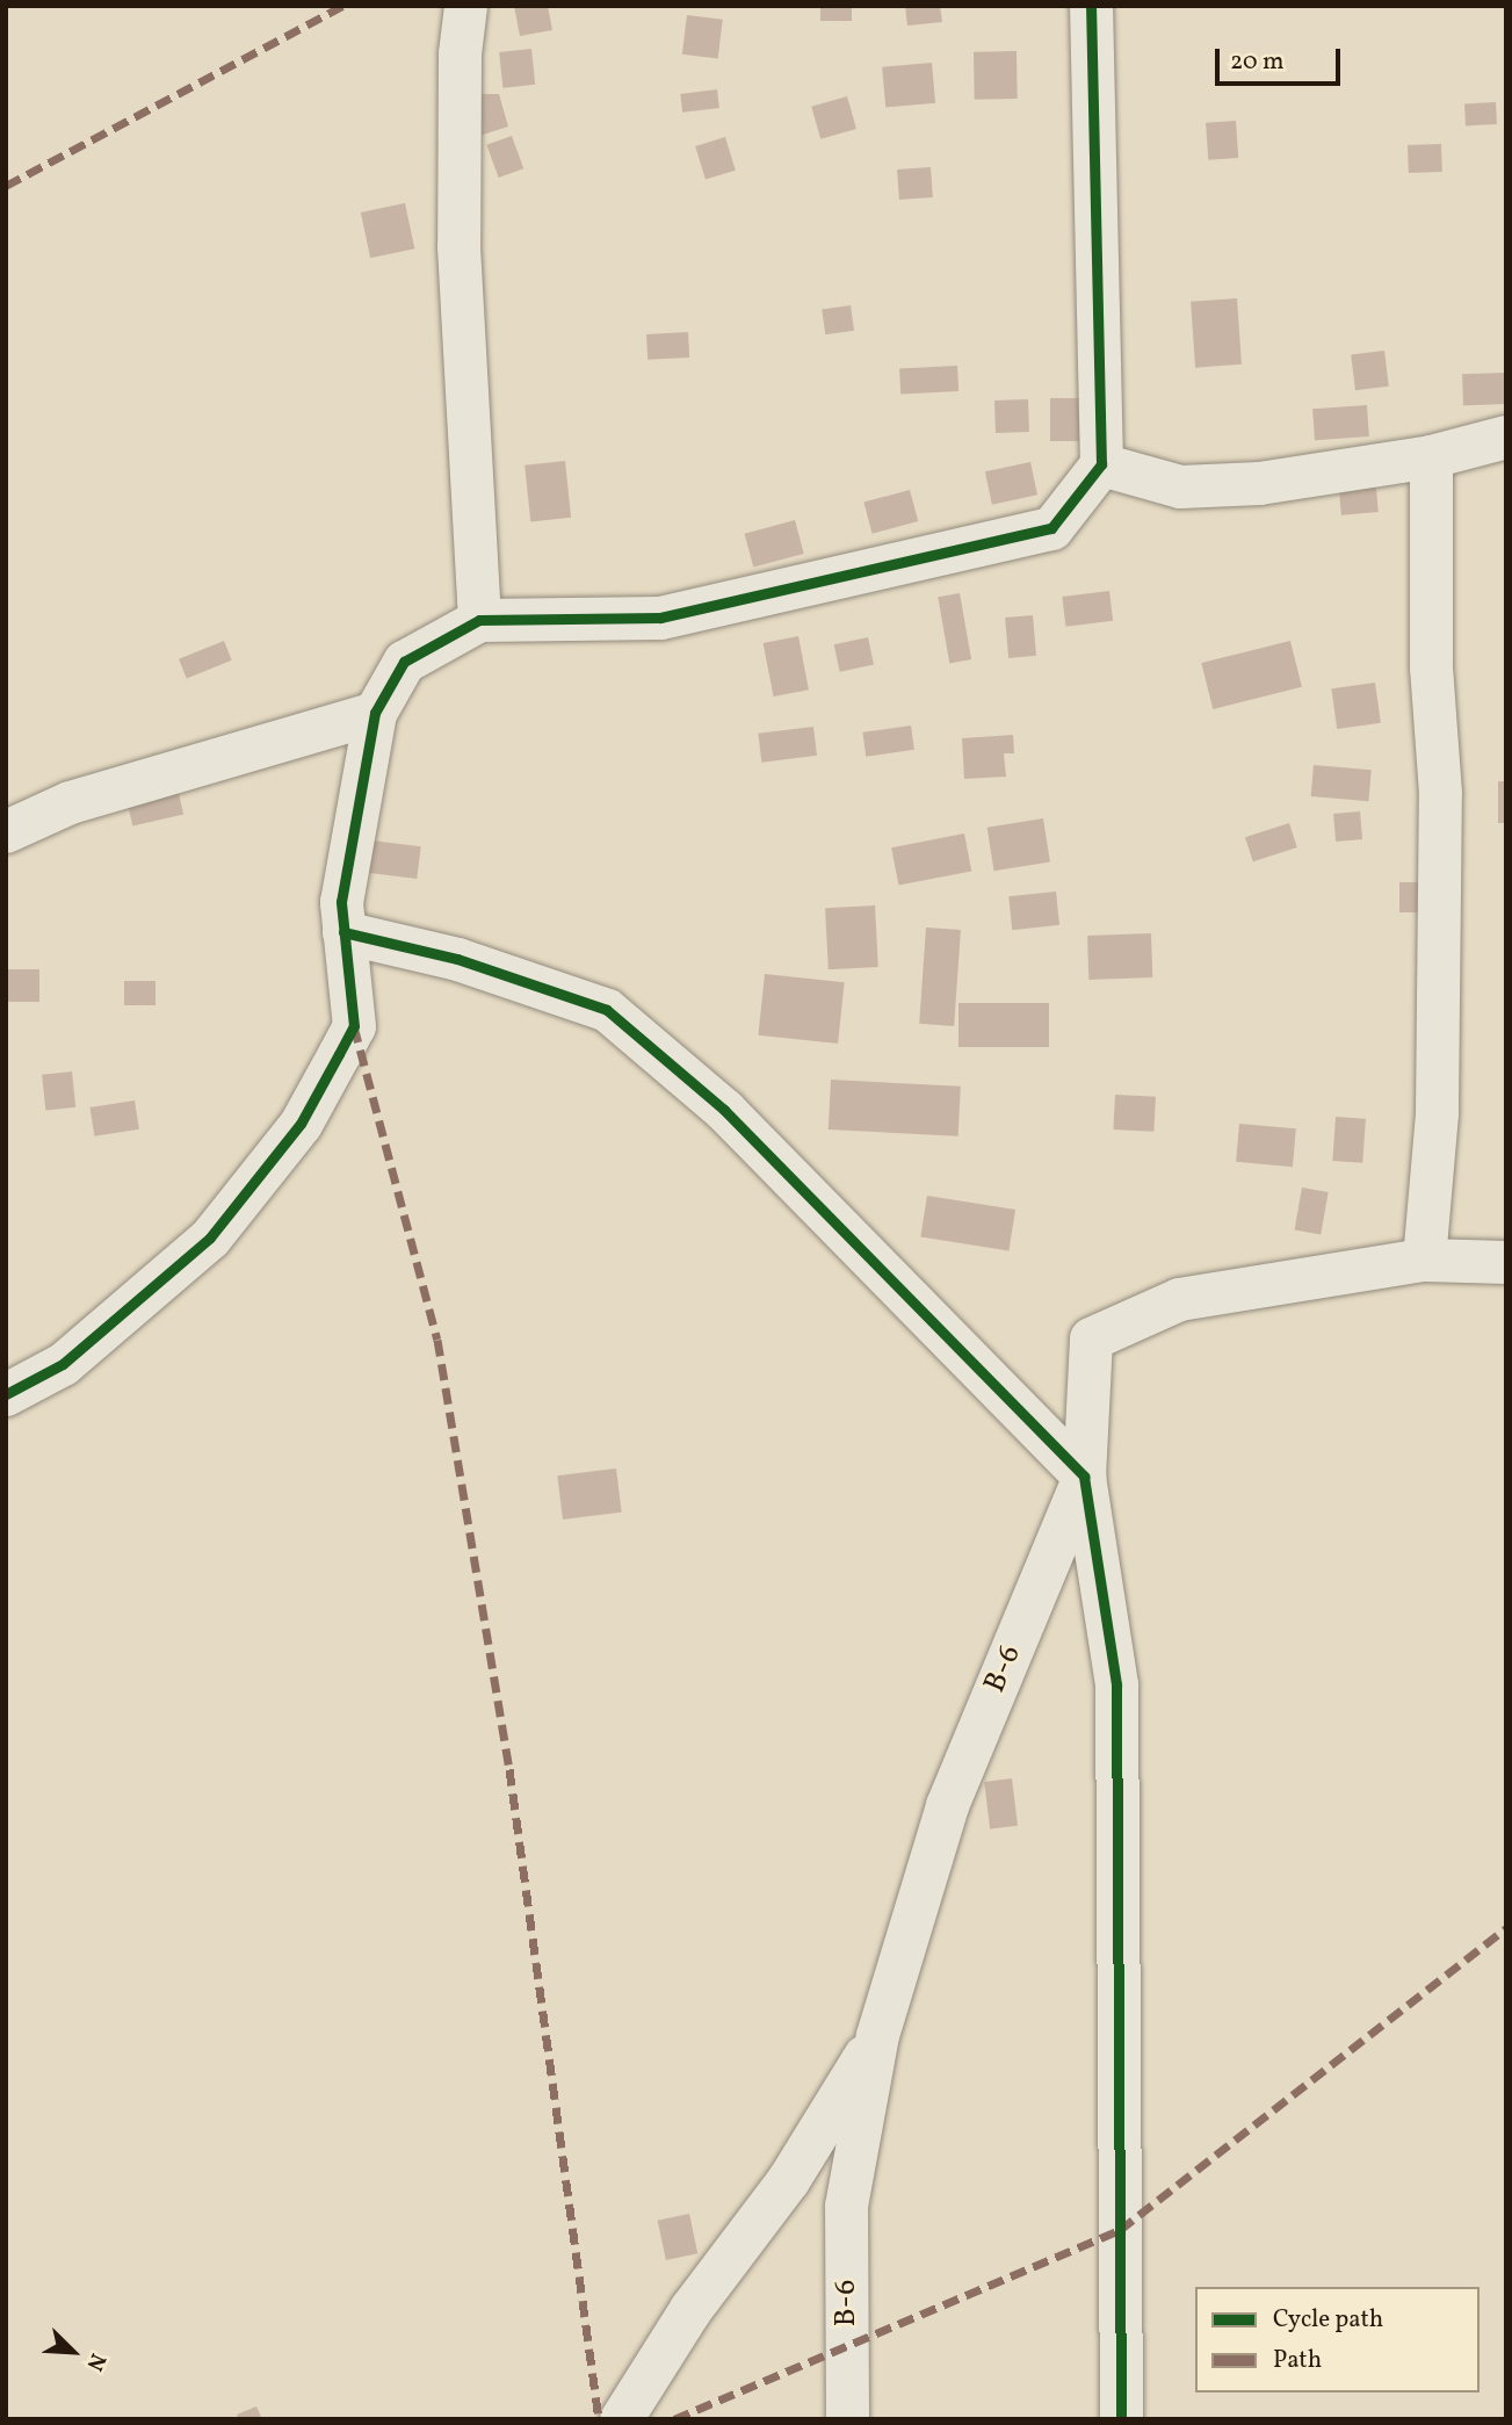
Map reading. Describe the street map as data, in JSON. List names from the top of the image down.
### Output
{
  "streets": {
    "street": ["B-6"]
  },
  "legend": ["Cycle path", "Path"],
  "scale_bar": "20 m",
  "north": "bottom right"
}
